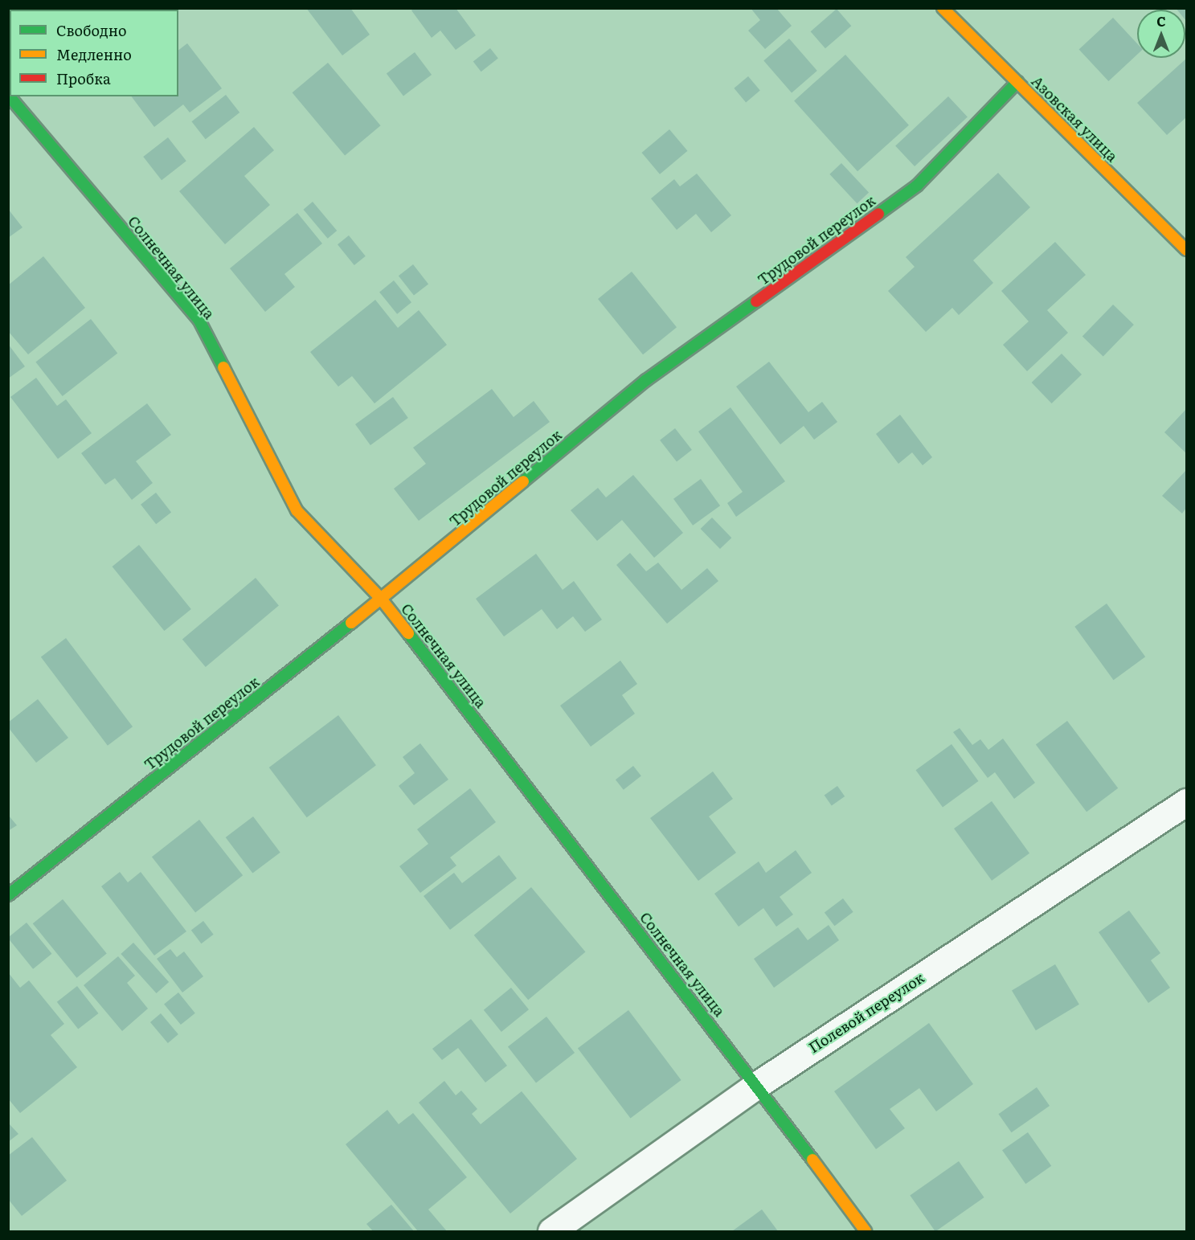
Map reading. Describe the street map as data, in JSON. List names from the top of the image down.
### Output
{
  "streets": {
    "street": [
      "Азовская улица",
      "Трудовой переулок",
      "Солнечная улица",
      "Полевой переулок"
    ]
  },
  "crossings": [
    ["Азовская улица", "Трудовой переулок"],
    ["Трудовой переулок", "Солнечная улица"],
    ["Солнечная улица", "Полевой переулок"]
  ],
  "legend": ["Свободно", "Медленно", "Пробка"],
  "north": "top"
}
